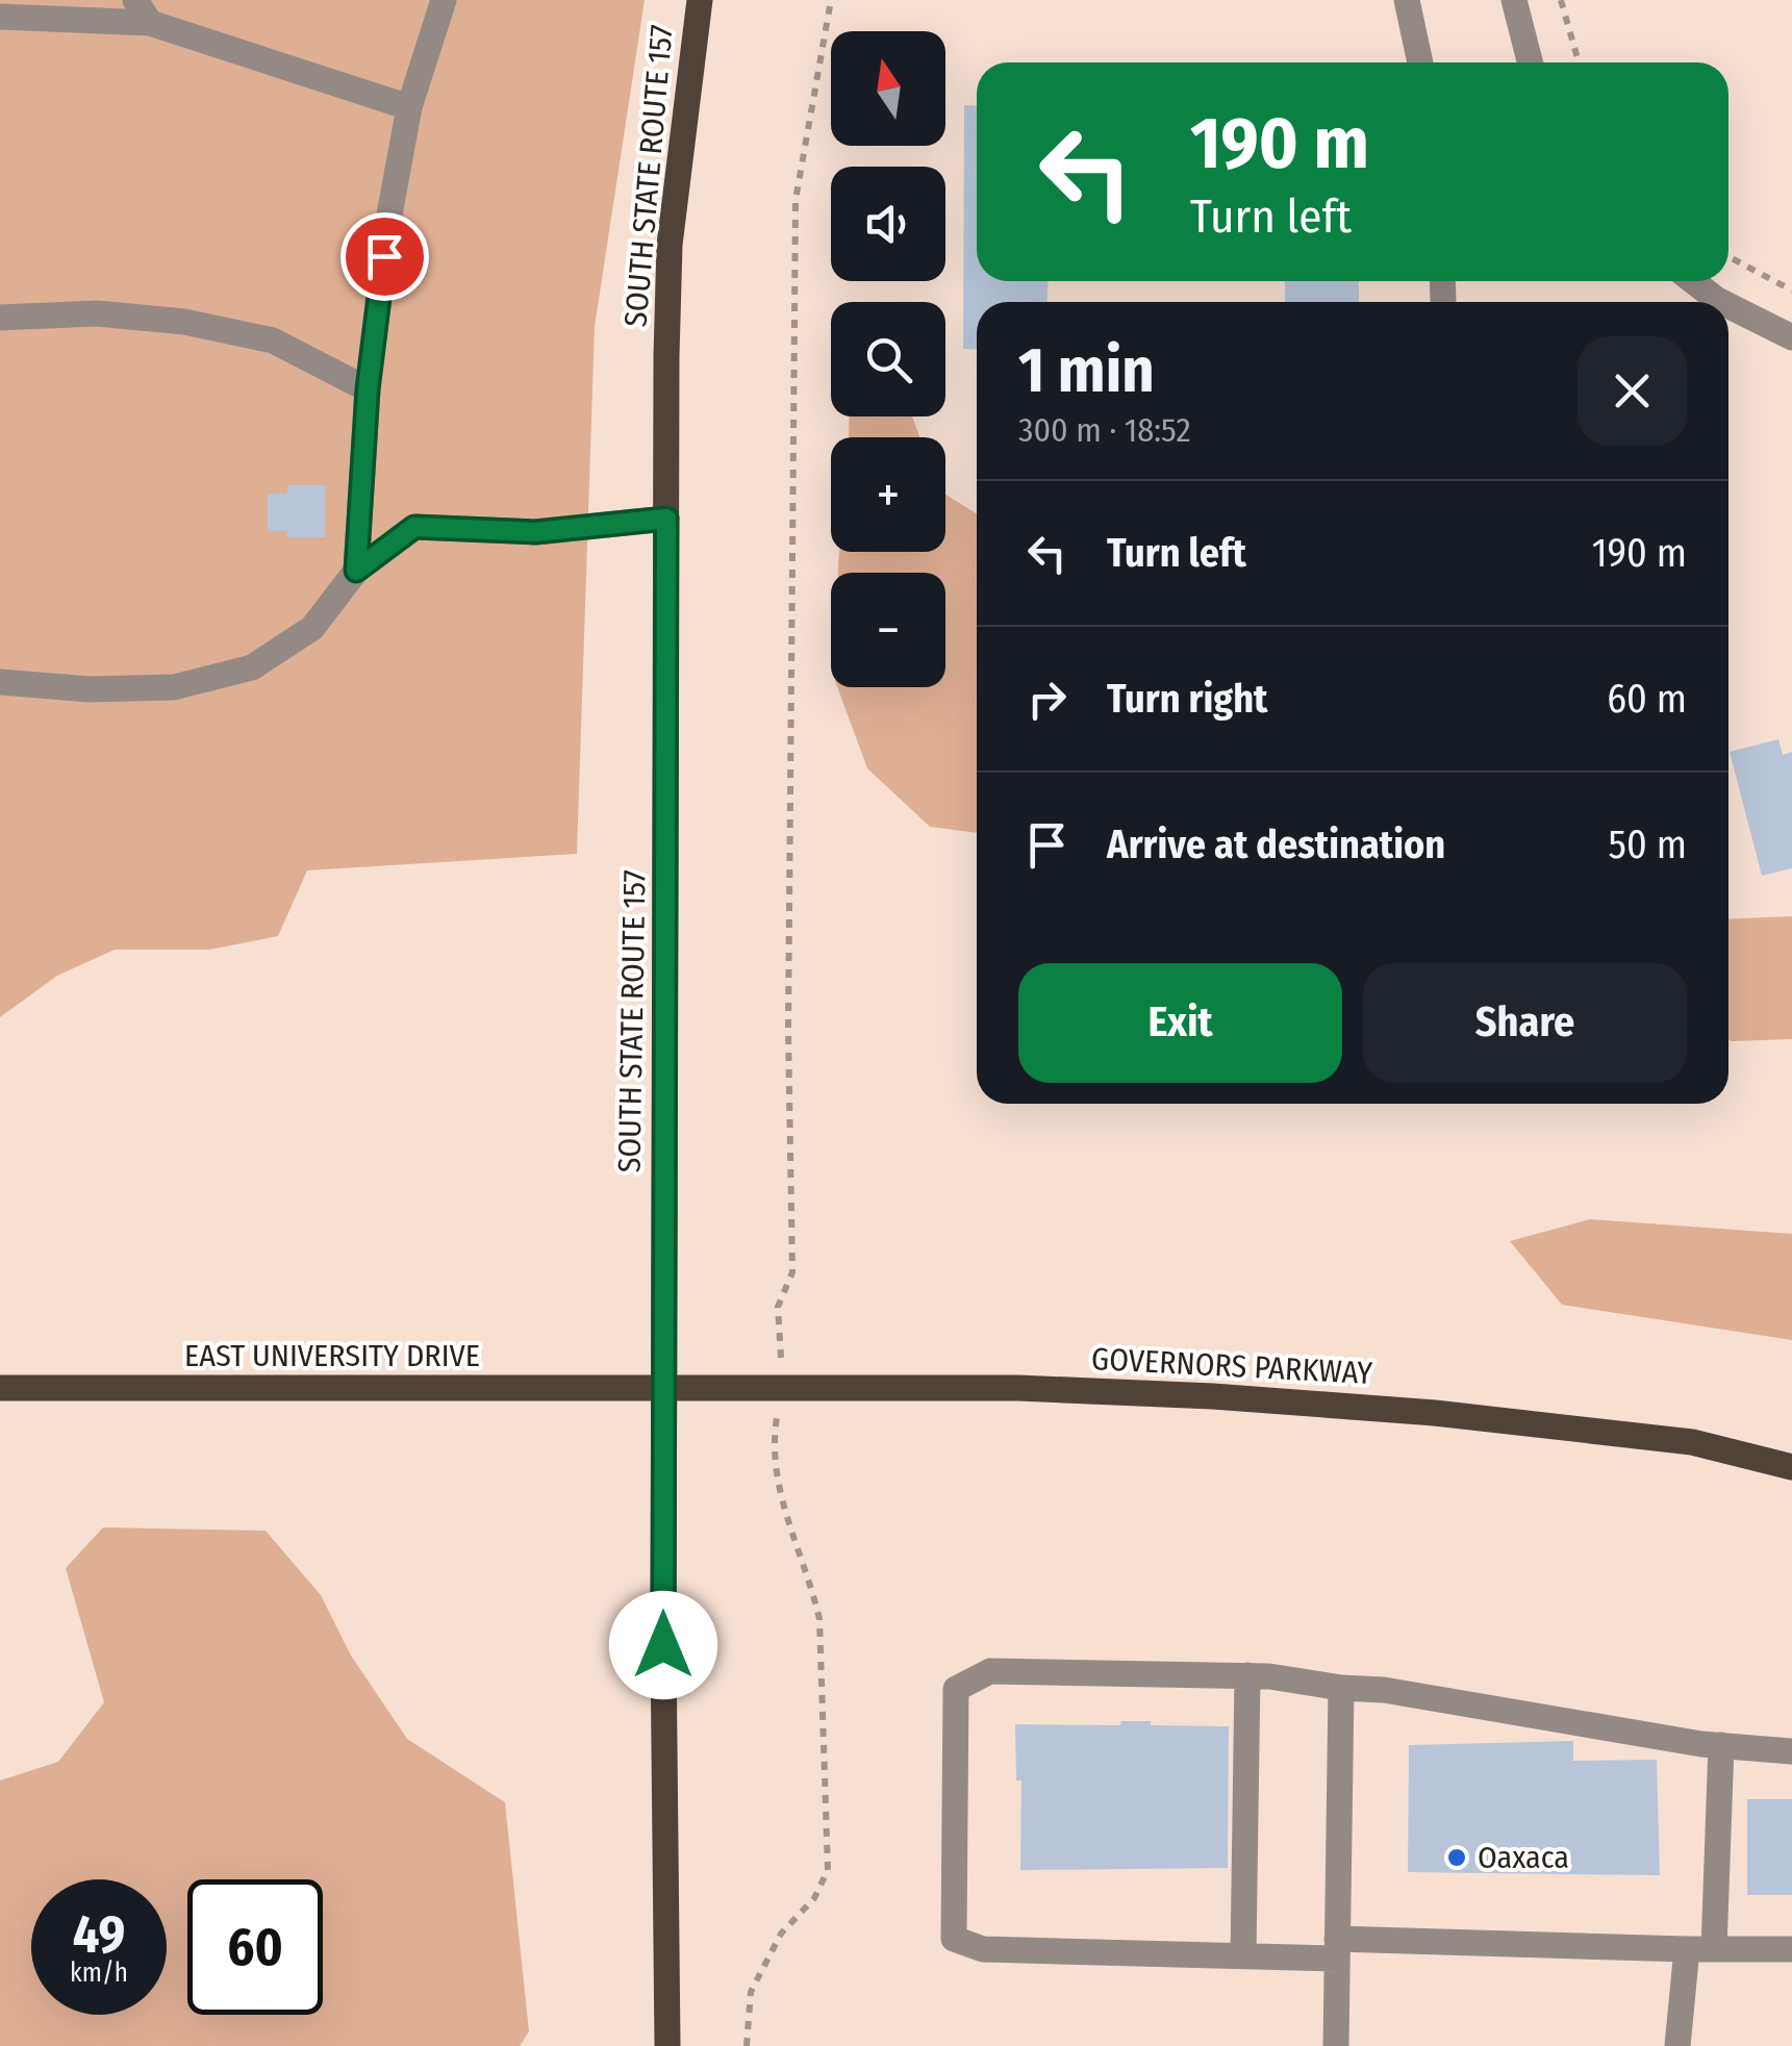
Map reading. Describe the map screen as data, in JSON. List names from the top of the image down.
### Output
{
  "streets": {
    "main road": ["SOUTH STATE ROUTE 157", "EAST UNIVERSITY DRIVE", "GOVERNORS PARKWAY"]
  },
  "crossings": [
    ["SOUTH STATE ROUTE 157", "EAST UNIVERSITY DRIVE"],
    ["SOUTH STATE ROUTE 157", "GOVERNORS PARKWAY"],
    ["EAST UNIVERSITY DRIVE", "GOVERNORS PARKWAY"]
  ],
  "places": ["Oaxaca"],
  "north": "top",
  "page": {
    "map_buttons": ["+", "−"],
    "turn": ["190 m", "Turn left"],
    "heading": ["1 min", "300 m · 18:52"],
    "list": [
      {
        "name": "Turn left",
        "value": "190 m"
      },
      {
        "name": "Turn right",
        "value": "60 m"
      },
      {
        "name": "Arrive at destination",
        "value": "50 m"
      }
    ],
    "buttons": ["Exit", "Share"],
    "speed": "49 km/h",
    "limit": "60"
  }
}
